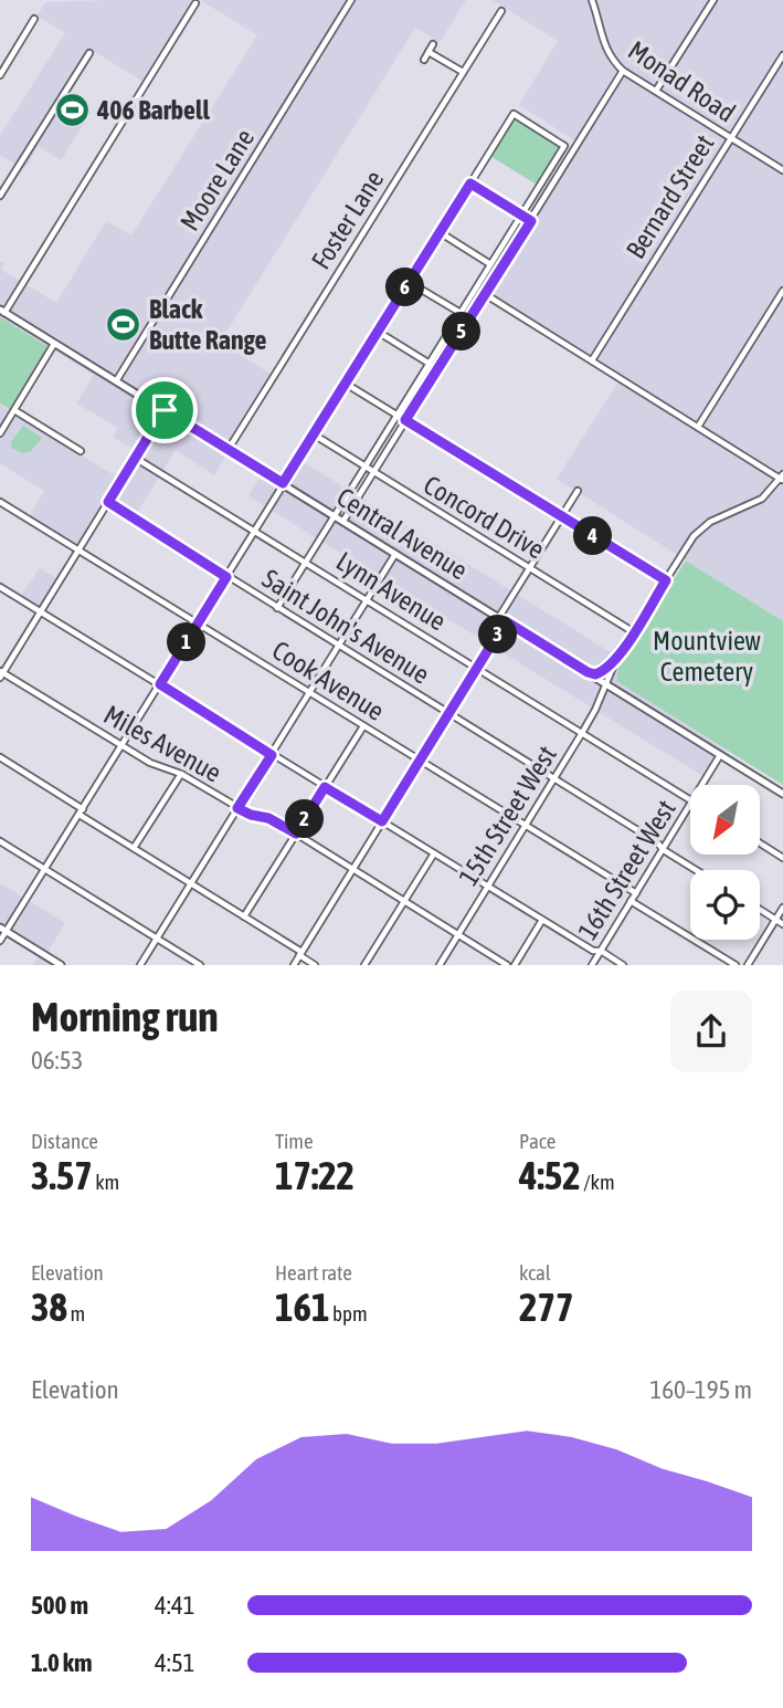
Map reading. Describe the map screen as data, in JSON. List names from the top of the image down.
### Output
{
  "streets": {
    "main road": ["Central Avenue"],
    "street": [
      "Monad Road",
      "Moore Lane",
      "Bernard Street",
      "Foster Lane",
      "Concord Drive",
      "Lynn Avenue",
      "Saint John's Avenue",
      "Cook Avenue",
      "Miles Avenue",
      "15th Street West",
      "16th Street West"
    ]
  },
  "crossings": [
    ["Monad Road", "Bernard Street"],
    ["Moore Lane", "Central Avenue"],
    ["Foster Lane", "Central Avenue"],
    ["Concord Drive", "15th Street West"],
    ["Central Avenue", "15th Street West"],
    ["Central Avenue", "16th Street West"],
    ["Lynn Avenue", "15th Street West"],
    ["Saint John's Avenue", "15th Street West"],
    ["Saint John's Avenue", "16th Street West"],
    ["Cook Avenue", "15th Street West"],
    ["Cook Avenue", "16th Street West"],
    ["Miles Avenue", "15th Street West"]
  ],
  "parks": ["Mountview Cemetery"],
  "places": {
    "sports": ["406 Barbell", "Black Butte Range"]
  },
  "north": "bottom left",
  "page": {
    "pins": [
      "6",
      "5",
      "4",
      "3",
      "1",
      "2"
    ],
    "heading": ["Morning run", "06:53"],
    "stats": [
      ["Distance", "3.57 km"],
      ["Time", "17:22"],
      ["Pace", "4:52 /km"],
      ["Elevation", "38 m"],
      ["Heart rate", "161 bpm"],
      ["kcal", "277"]
    ],
    "chart": ["Elevation", "160–195 m"],
    "list": [
      {
        "name": "500 m",
        "note": "4:41"
      },
      {
        "name": "1.0 km",
        "note": "4:51"
      }
    ]
  }
}
